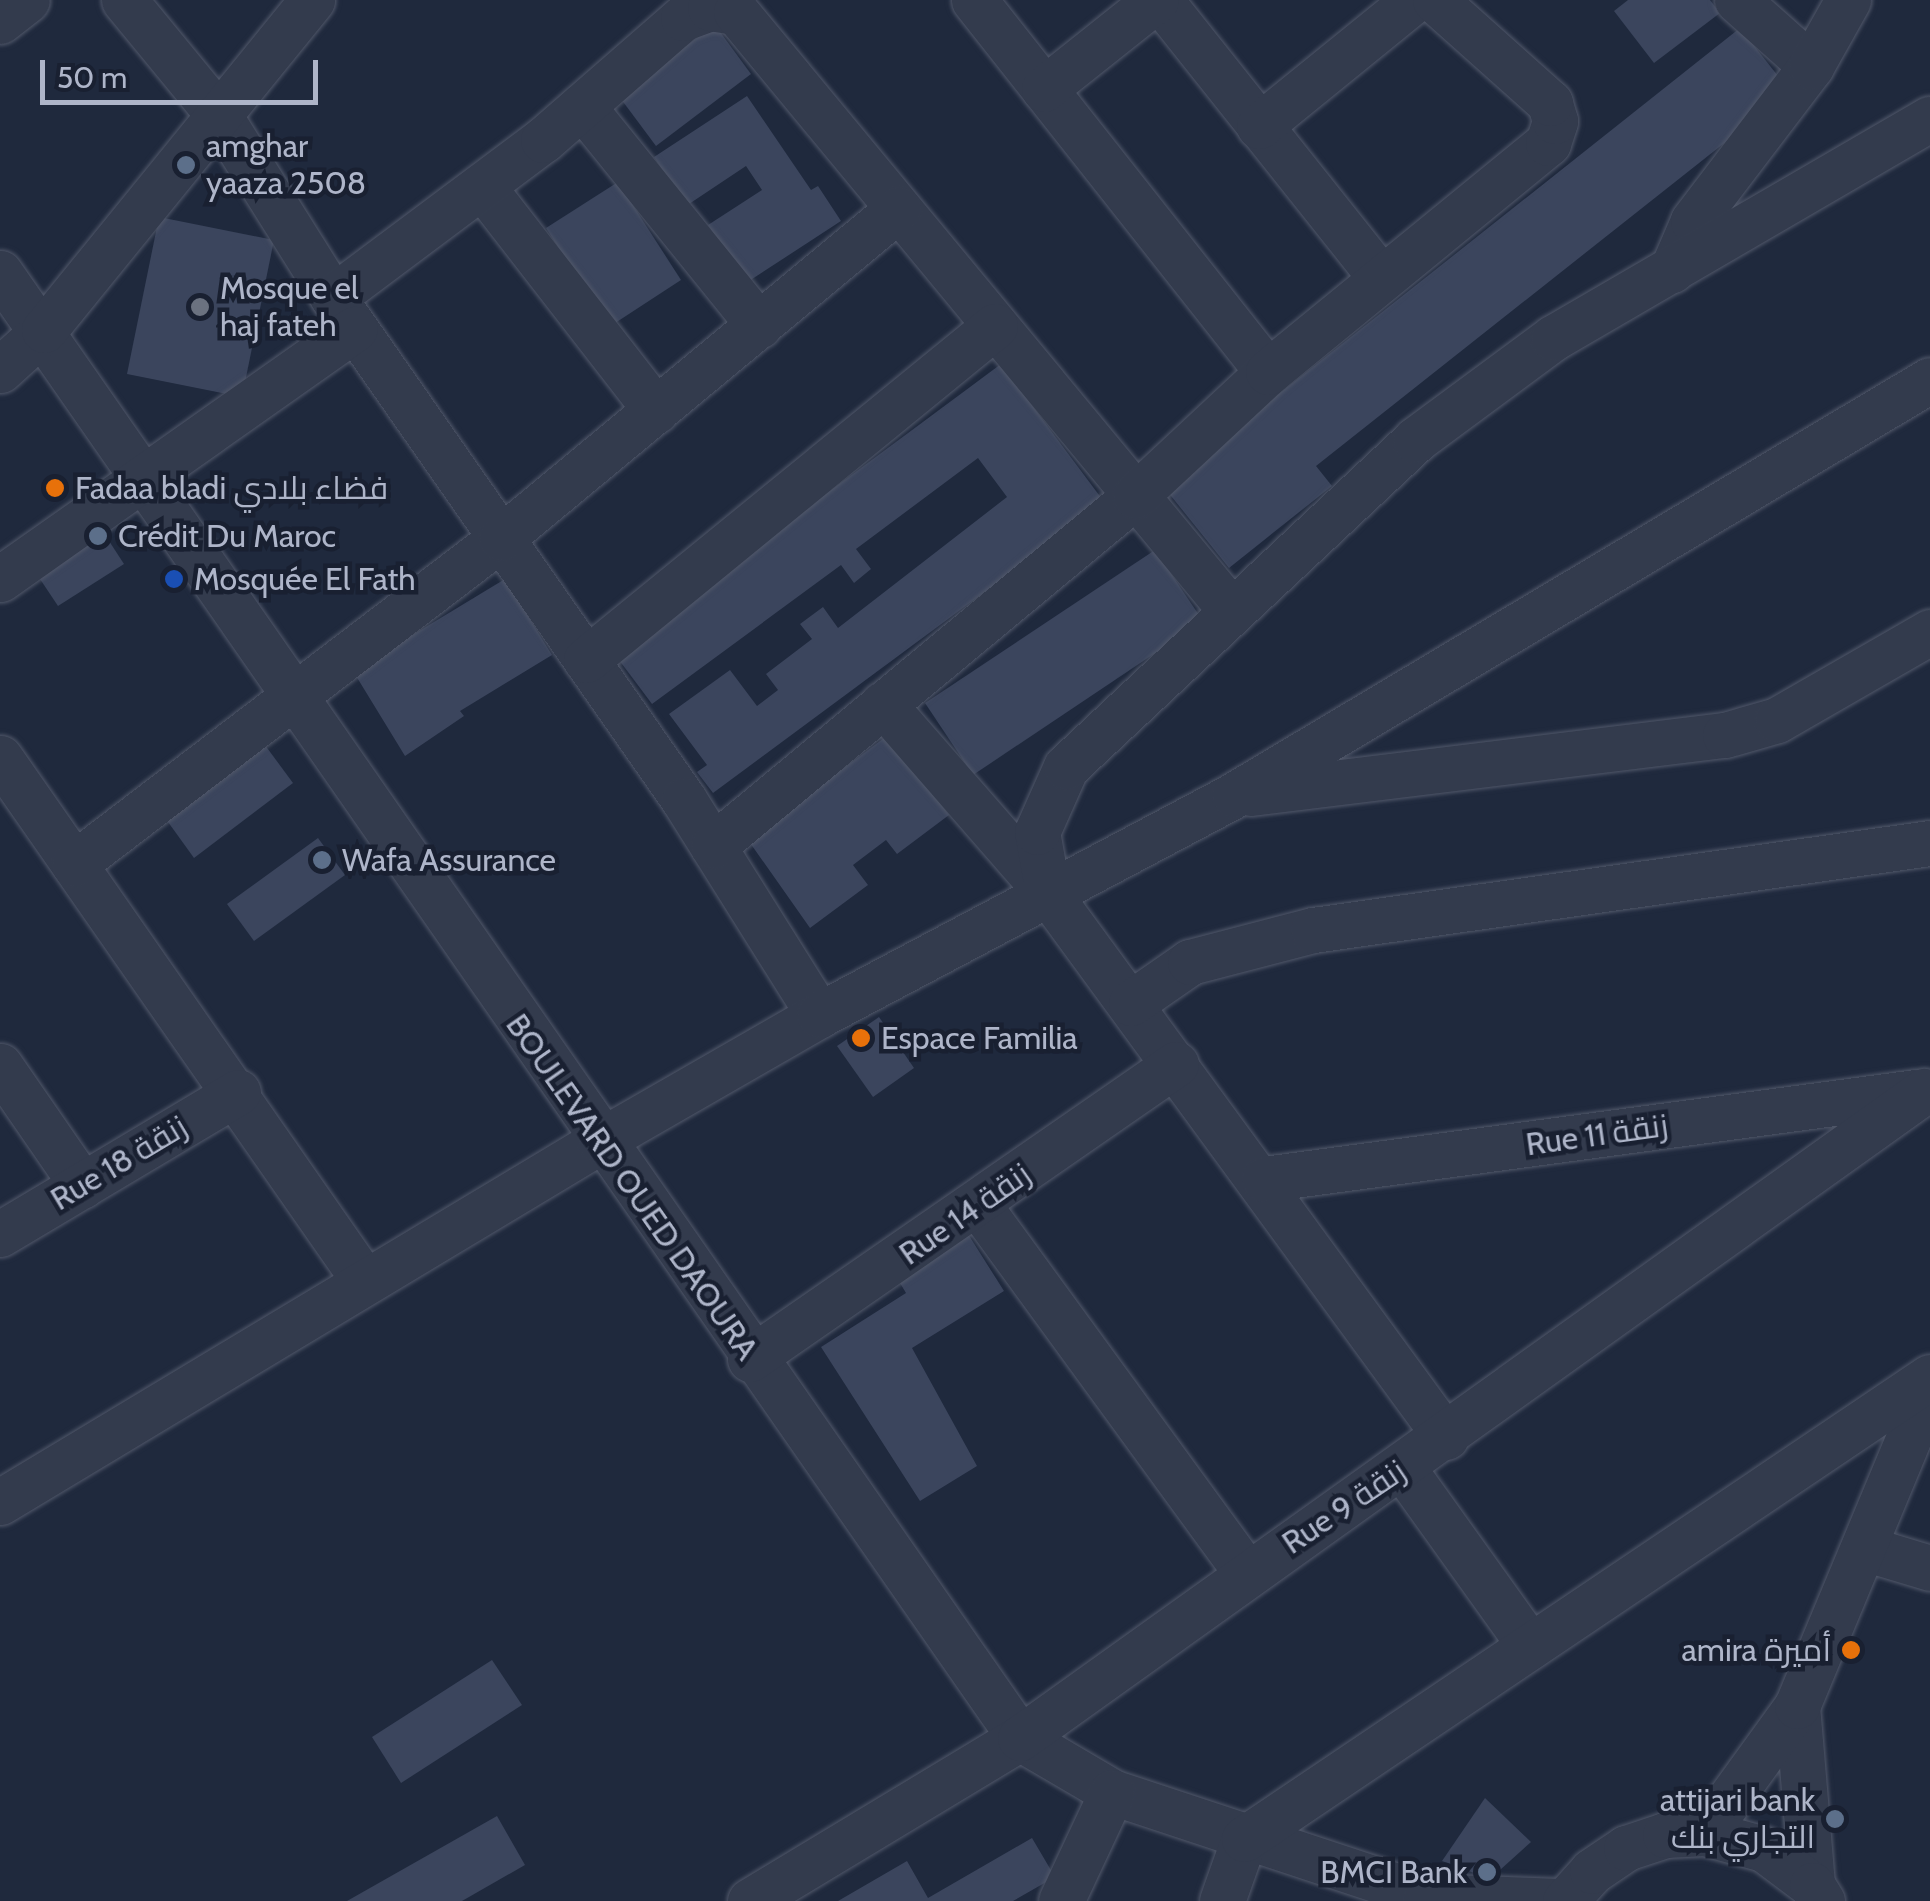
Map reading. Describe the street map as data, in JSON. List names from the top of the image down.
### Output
{
  "streets": {
    "street": [
      "Rue 11 زنقة",
      "Rue 18 زنقة",
      "BOULEVARD OUED DAOURA",
      "Rue 14 زنقة",
      "Rue 9 زنقة"
    ]
  },
  "crossings": [
    ["Rue 11 زنقة", "Rue 9 زنقة"],
    ["BOULEVARD OUED DAOURA", "Rue 14 زنقة"],
    ["BOULEVARD OUED DAOURA", "Rue 9 زنقة"]
  ],
  "places": [
    "amghar yaaza 2508",
    "Mosque el haj fateh",
    "Fadaa bladi فضاء بلادي",
    "Crédit Du Maroc",
    "Mosquée El Fath",
    "Wafa Assurance",
    "Espace Familia",
    "amira أميرة",
    "attijari bank التجاري بنك",
    "BMCI Bank"
  ],
  "scale_bar": "50 m"
}
